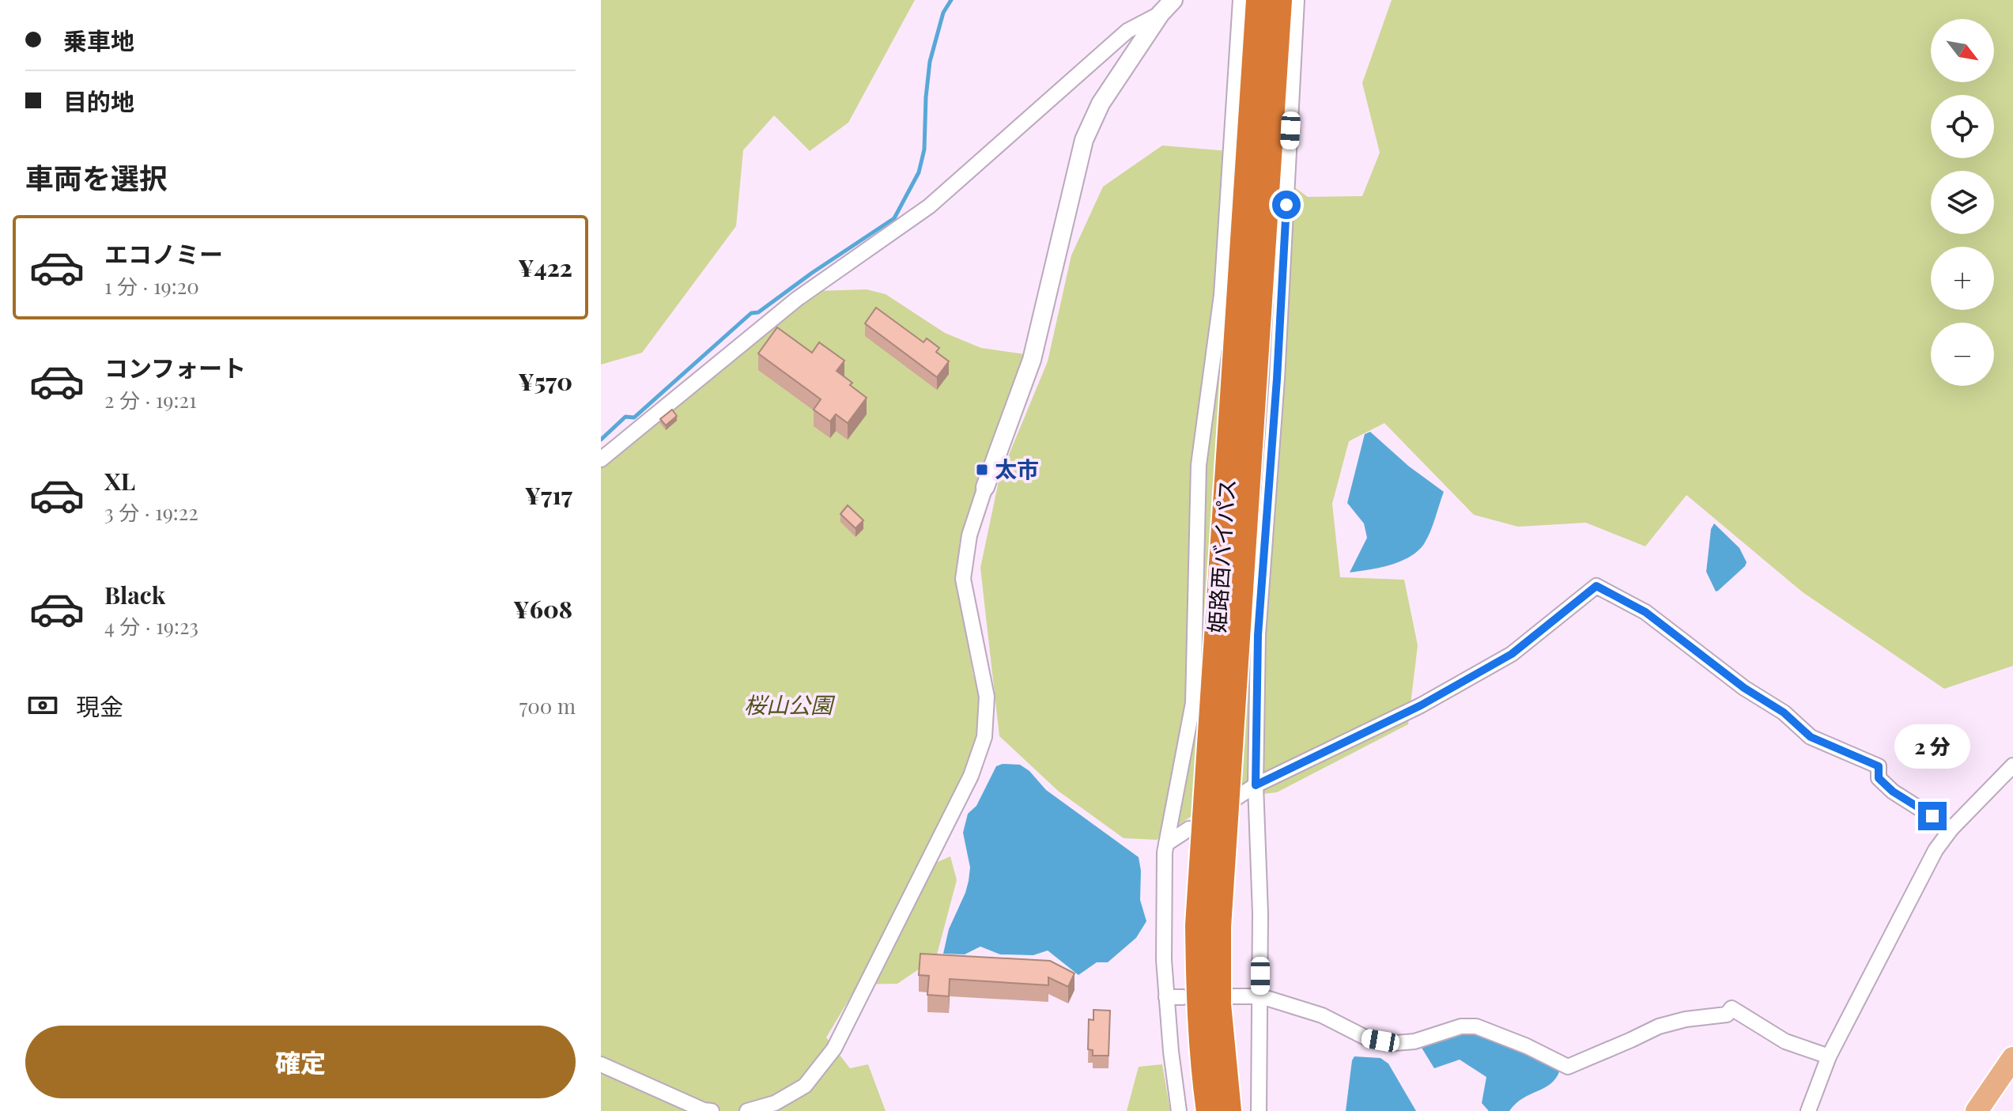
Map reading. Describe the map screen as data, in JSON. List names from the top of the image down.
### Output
{
  "streets": {
    "highway": ["姫路西バイパス"]
  },
  "parks": ["桜山公園"],
  "places": {
    "transit": ["太市"]
  },
  "north": "bottom right",
  "page": {
    "banner": ["乗車地", "目的地"],
    "map_buttons": ["+", "−"],
    "heading": "車両を選択",
    "list": [
      {
        "name": "エコノミー",
        "note": "1 分 · 19:20",
        "value": "¥422"
      },
      {
        "name": "コンフォート",
        "note": "2 分 · 19:21",
        "value": "¥570"
      },
      {
        "name": "XL",
        "note": "3 分 · 19:22",
        "value": "¥717"
      },
      {
        "name": "Black",
        "note": "4 分 · 19:23",
        "value": "¥608"
      }
    ],
    "pay": ["現金", "700 m"],
    "bubble": "2 分",
    "buttons": "確定"
  }
}
